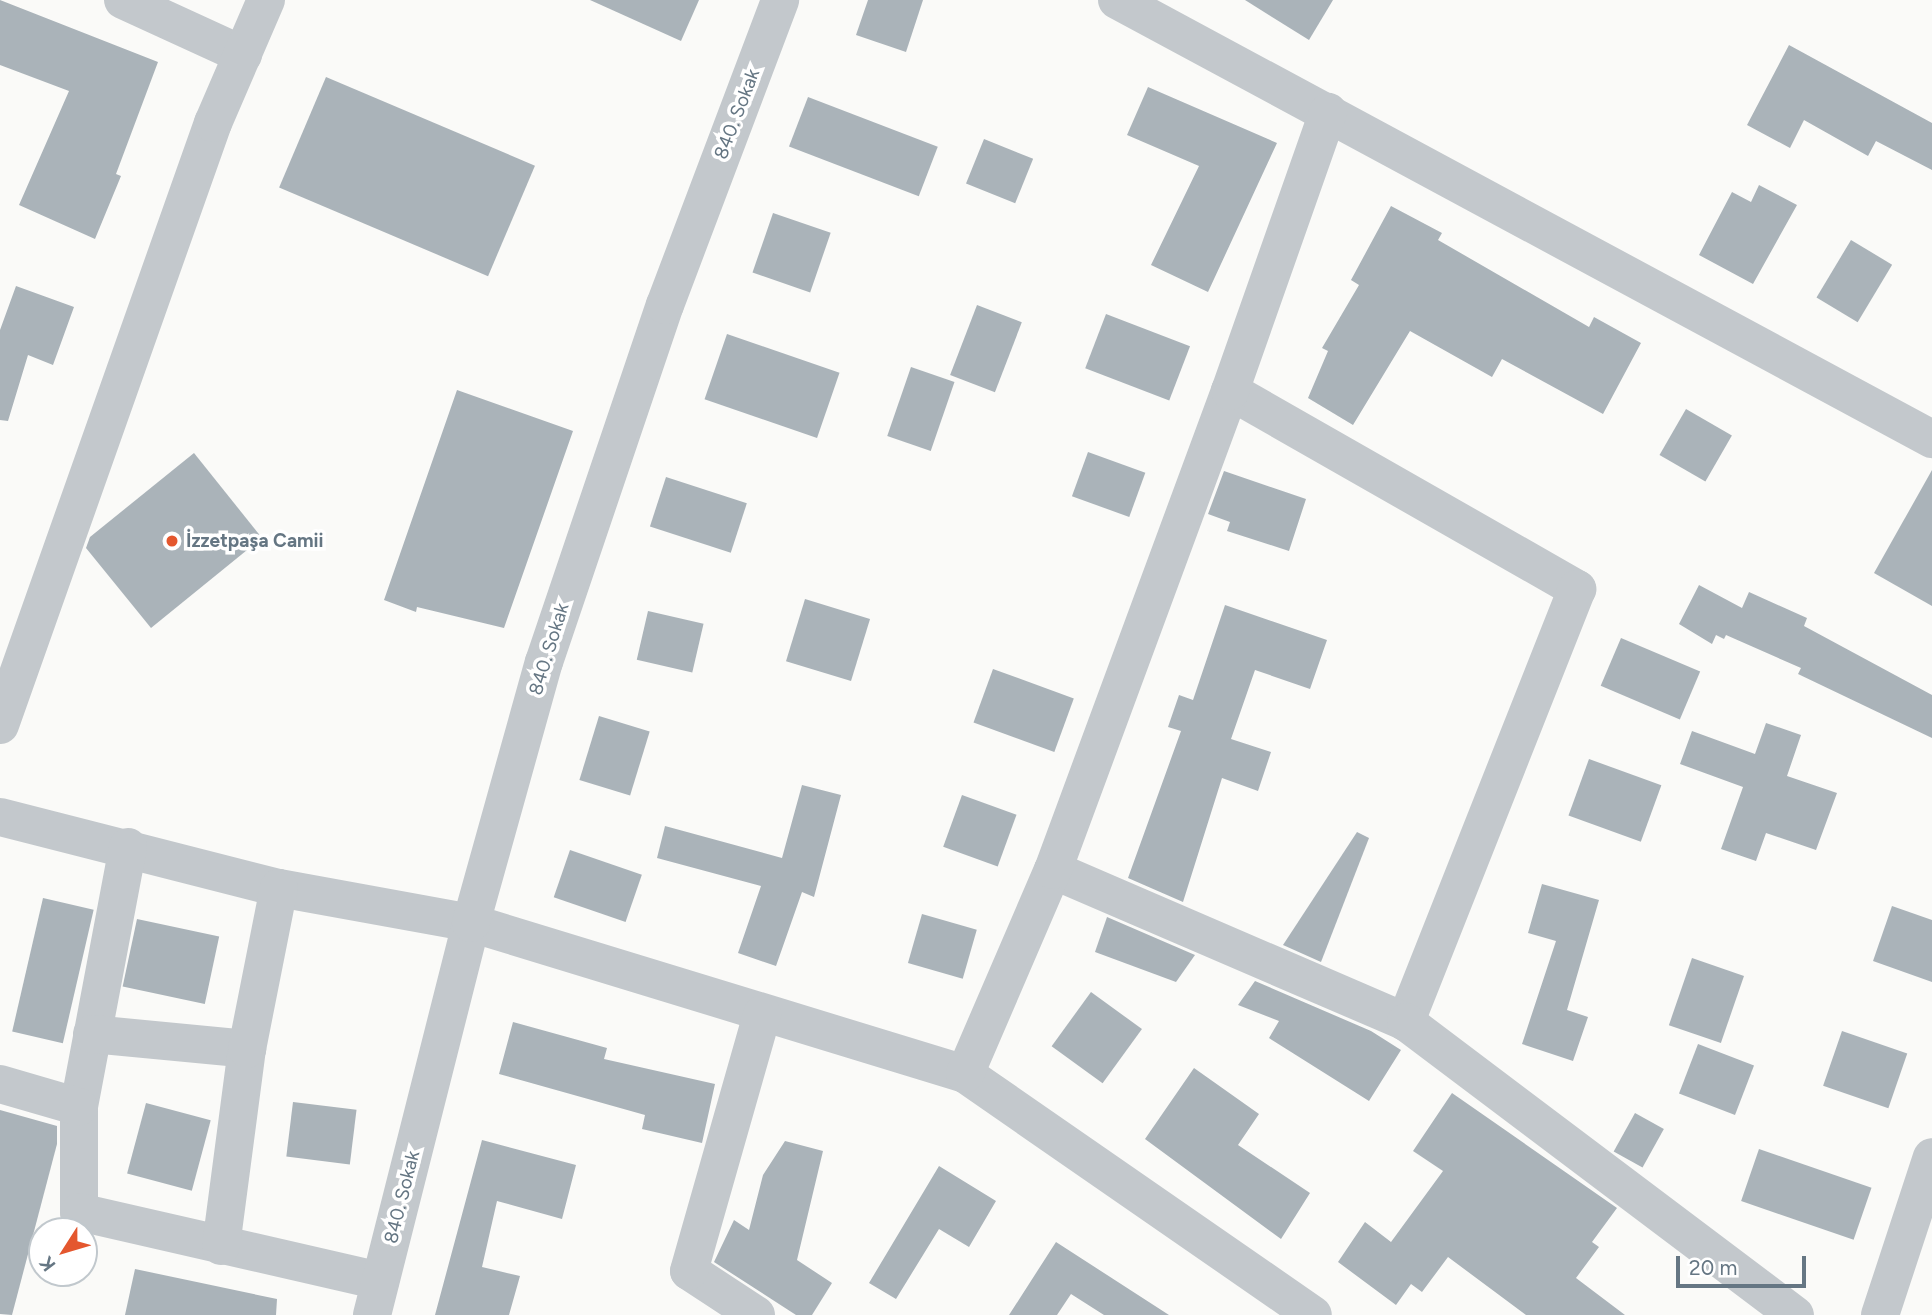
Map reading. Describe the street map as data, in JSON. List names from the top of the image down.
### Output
{
  "streets": {
    "street": ["840. Sokak"]
  },
  "places": ["İzzetpaşa Camii"],
  "scale_bar": "20 m",
  "north": "bottom left"
}
